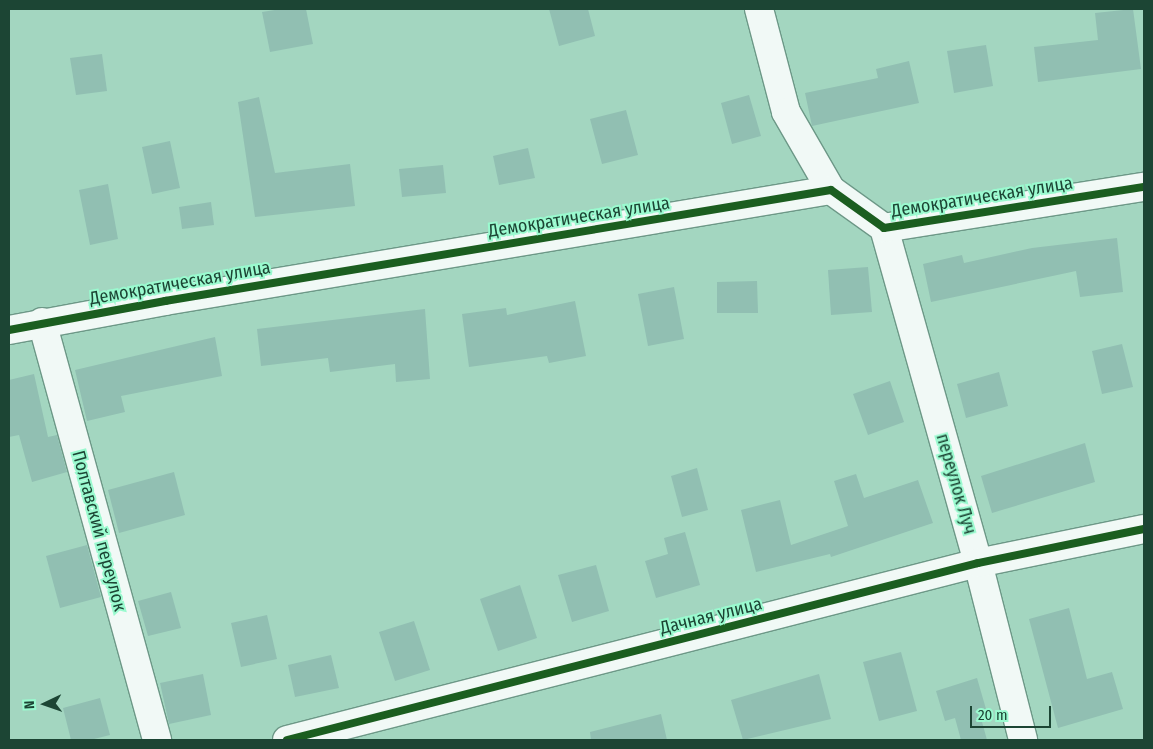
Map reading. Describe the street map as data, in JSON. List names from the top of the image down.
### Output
{
  "streets": {
    "street": [
      "Демократическая улица",
      "переулок Луч",
      "Полтавский переулок",
      "Дачная улица"
    ]
  },
  "crossings": [
    ["Демократическая улица", "переулок Луч"],
    ["Демократическая улица", "Полтавский переулок"],
    ["переулок Луч", "Дачная улица"]
  ],
  "scale_bar": "20 m",
  "north": "left"
}
